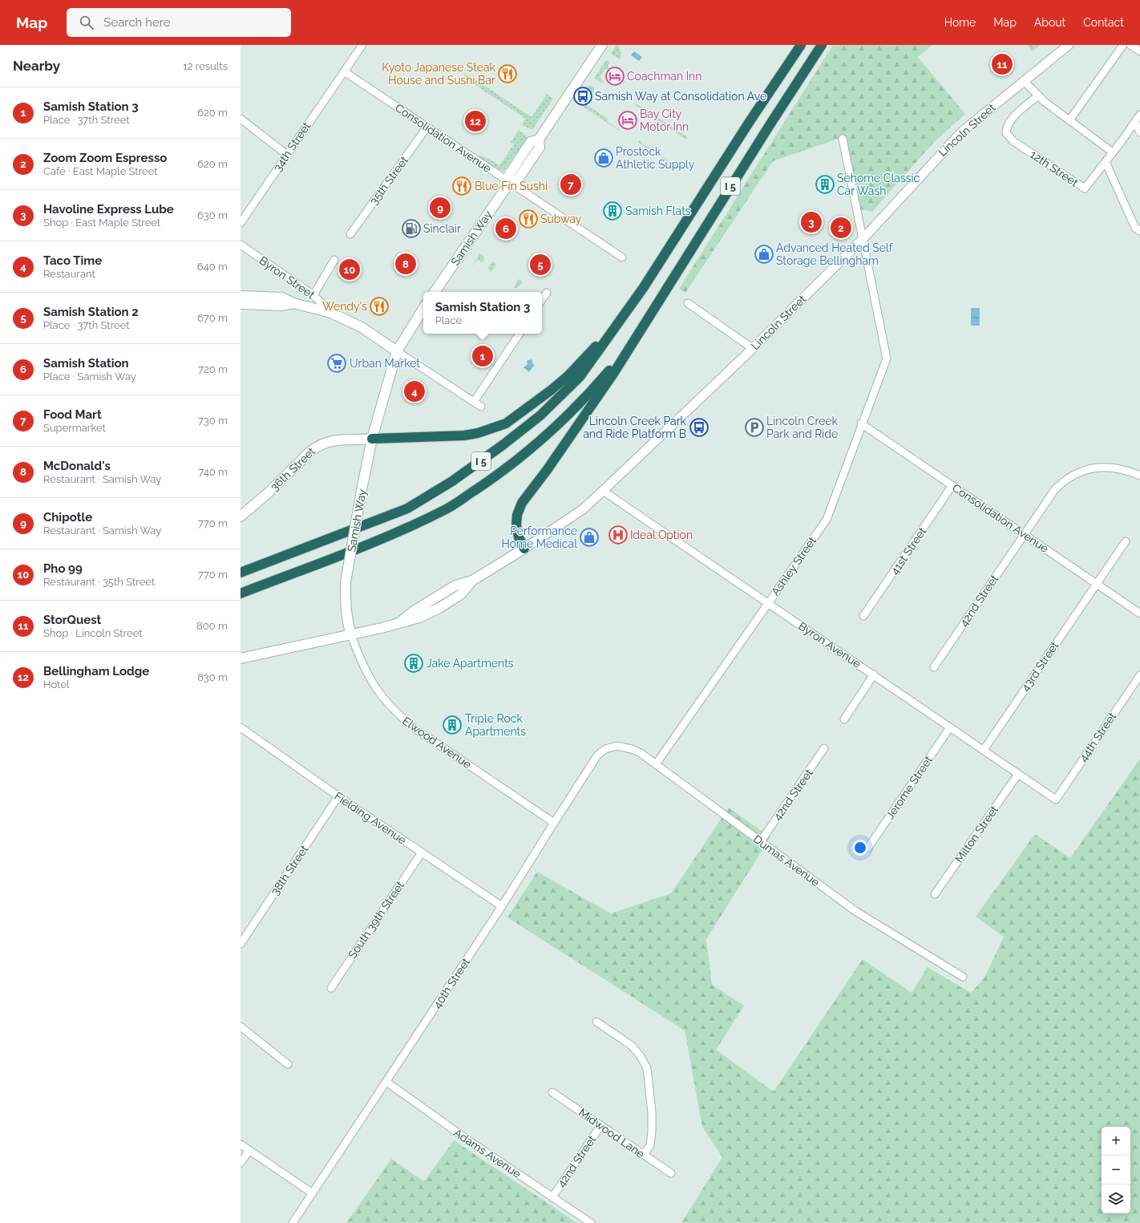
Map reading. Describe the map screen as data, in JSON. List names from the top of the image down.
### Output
{
  "streets": {
    "highway": ["I 5"],
    "main road": ["Lincoln Street", "Samish Way", "36th Street"],
    "street": [
      "Consolidation Avenue",
      "34th Street",
      "12th Street",
      "35th Street",
      "Byron Street",
      "41st Street",
      "Ashley Street",
      "42nd Street",
      "Byron Avenue",
      "43rd Street",
      "44th Street",
      "Elwood Avenue",
      "Jerome Street",
      "Fielding Avenue",
      "Milton Street",
      "Dumas Avenue",
      "38th Street",
      "South 39th Street",
      "40th Street",
      "Midwood Lane",
      "Adams Avenue"
    ]
  },
  "crossings": [
    ["Lincoln Street", "Samish Way"],
    ["Lincoln Street", "Ashley Street"],
    ["Lincoln Street", "Byron Avenue"],
    ["Lincoln Street", "Elwood Avenue"],
    ["Consolidation Avenue", "34th Street"],
    ["Consolidation Avenue", "35th Street"],
    ["Consolidation Avenue", "Samish Way"],
    ["Consolidation Avenue", "41st Street"],
    ["Consolidation Avenue", "Ashley Street"],
    ["Consolidation Avenue", "42nd Street"],
    ["Consolidation Avenue", "43rd Street"],
    ["Samish Way", "36th Street"],
    ["Samish Way", "Elwood Avenue"],
    ["Ashley Street", "Byron Avenue"],
    ["Ashley Street", "Dumas Avenue"],
    ["42nd Street", "Dumas Avenue"],
    ["42nd Street", "Midwood Lane"],
    ["42nd Street", "Adams Avenue"],
    ["Byron Avenue", "43rd Street"],
    ["Byron Avenue", "44th Street"],
    ["Byron Avenue", "Jerome Street"],
    ["Byron Avenue", "Milton Street"],
    ["Elwood Avenue", "40th Street"],
    ["Fielding Avenue", "38th Street"],
    ["Fielding Avenue", "South 39th Street"],
    ["Fielding Avenue", "40th Street"],
    ["Dumas Avenue", "40th Street"],
    ["40th Street", "Adams Avenue"]
  ],
  "places": {
    "restaurant": [
      "Kyoto Japanese Steak House and Sushi Bar",
      "Blue Fin Sushi",
      "Subway",
      "Wendy's"
    ],
    "hotel": ["Coachman Inn", "Bay City Motor Inn"],
    "bus stop": ["Samish Way at Consolidation Ave", "Lincoln Creek Park and Ride Platform B"],
    "shop": ["Prostock Athletic Supply", "Advanced Heated Self Storage Bellingham", "Performance Home Medical"],
    "building": [
      "Sehome Classic Car Wash",
      "Samish Flats",
      "Jake Apartments",
      "Triple Rock Apartments"
    ],
    "fuel station": ["Sinclair"],
    "supermarket": ["Urban Market"],
    "parking": ["Lincoln Creek Park and Ride"],
    "hospital": ["Ideal Option"]
  },
  "page": {
    "header": "Map",
    "search": "Search here",
    "nav": [
      "Home",
      "Map",
      "About",
      "Contact"
    ],
    "heading": ["Nearby", "12 results"],
    "pins": [
      "11",
      "12",
      "7",
      "9",
      "3",
      "2",
      "6",
      "8",
      "5",
      "10",
      "1",
      "4"
    ],
    "list": [
      {
        "mark": "1",
        "name": "Samish Station 3",
        "note": "Place · 37th Street",
        "value": "620 m"
      },
      {
        "mark": "2",
        "name": "Zoom Zoom Espresso",
        "note": "Café · East Maple Street",
        "value": "620 m"
      },
      {
        "mark": "3",
        "name": "Havoline Express Lube",
        "note": "Shop · East Maple Street",
        "value": "630 m"
      },
      {
        "mark": "4",
        "name": "Taco Time",
        "note": "Restaurant",
        "value": "640 m"
      },
      {
        "mark": "5",
        "name": "Samish Station 2",
        "note": "Place · 37th Street",
        "value": "670 m"
      },
      {
        "mark": "6",
        "name": "Samish Station",
        "note": "Place · Samish Way",
        "value": "720 m"
      },
      {
        "mark": "7",
        "name": "Food Mart",
        "note": "Supermarket",
        "value": "730 m"
      },
      {
        "mark": "8",
        "name": "McDonald's",
        "note": "Restaurant · Samish Way",
        "value": "740 m"
      },
      {
        "mark": "9",
        "name": "Chipotle",
        "note": "Restaurant · Samish Way",
        "value": "770 m"
      },
      {
        "mark": "10",
        "name": "Pho 99",
        "note": "Restaurant · 35th Street",
        "value": "770 m"
      },
      {
        "mark": "11",
        "name": "StorQuest",
        "note": "Shop · Lincoln Street",
        "value": "800 m"
      },
      {
        "mark": "12",
        "name": "Bellingham Lodge",
        "note": "Hotel",
        "value": "830 m"
      }
    ],
    "popup": ["Samish Station 3", "Place"],
    "map_buttons": ["+", "−"]
  }
}
